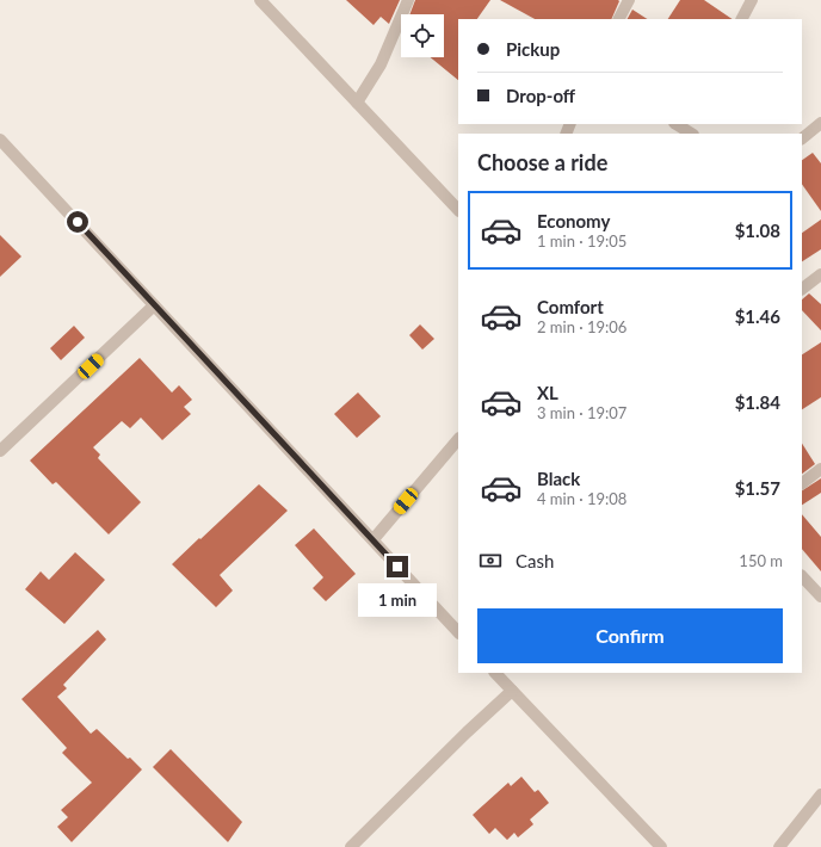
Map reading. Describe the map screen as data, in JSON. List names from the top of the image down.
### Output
{
  "page": {
    "banner": ["Pickup", "Drop-off"],
    "heading": "Choose a ride",
    "list": [
      {
        "name": "Economy",
        "note": "1 min · 19:05",
        "value": "$1.08"
      },
      {
        "name": "Comfort",
        "note": "2 min · 19:06",
        "value": "$1.46"
      },
      {
        "name": "XL",
        "note": "3 min · 19:07",
        "value": "$1.84"
      },
      {
        "name": "Black",
        "note": "4 min · 19:08",
        "value": "$1.57"
      }
    ],
    "pay": ["Cash", "150 m"],
    "bubble": "1 min",
    "buttons": "Confirm"
  }
}
